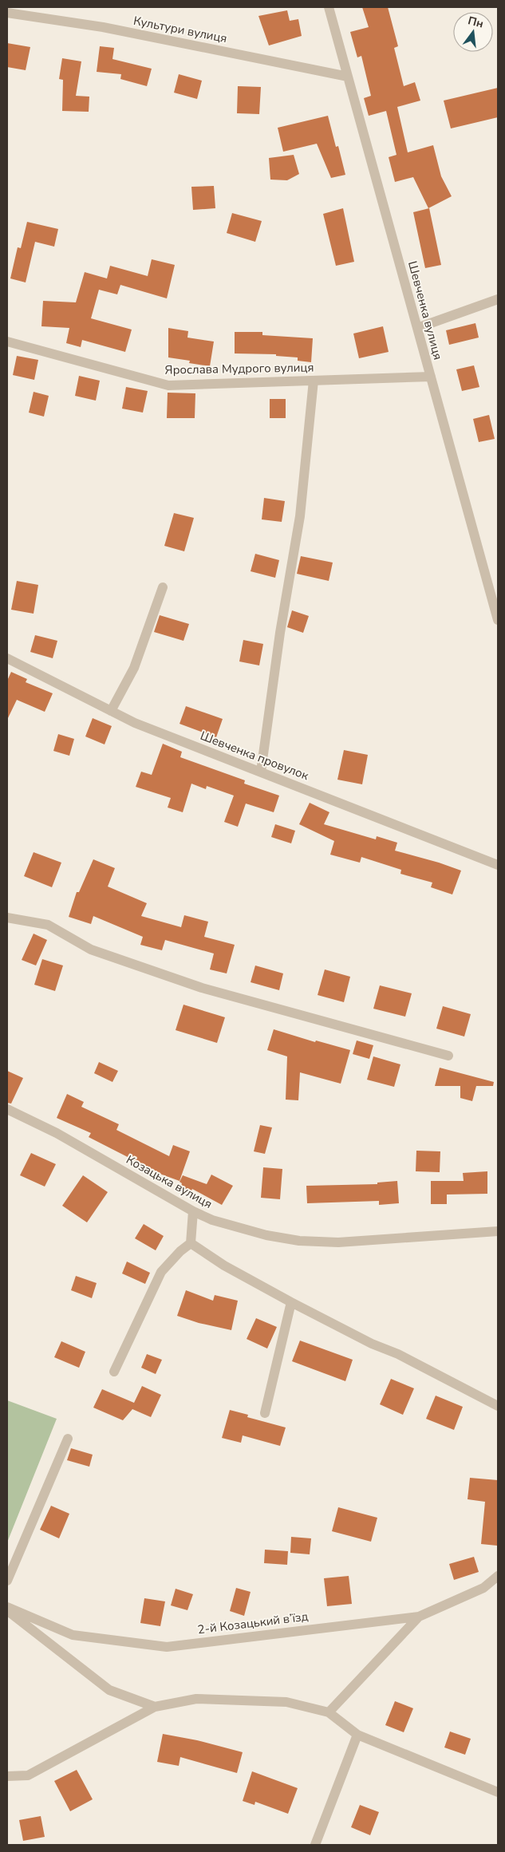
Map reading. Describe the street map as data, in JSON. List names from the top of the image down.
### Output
{
  "streets": {
    "street": [
      "Культури вулиця",
      "Шевченка вулиця",
      "Ярослава Мудрого вулиця",
      "Шевченка провулок",
      "Козацька вулиця",
      "2-й Козацький в’їзд"
    ]
  },
  "crossings": [
    ["Культури вулиця", "Шевченка вулиця"],
    ["Шевченка вулиця", "Ярослава Мудрого вулиця"]
  ],
  "north": "top"
}
